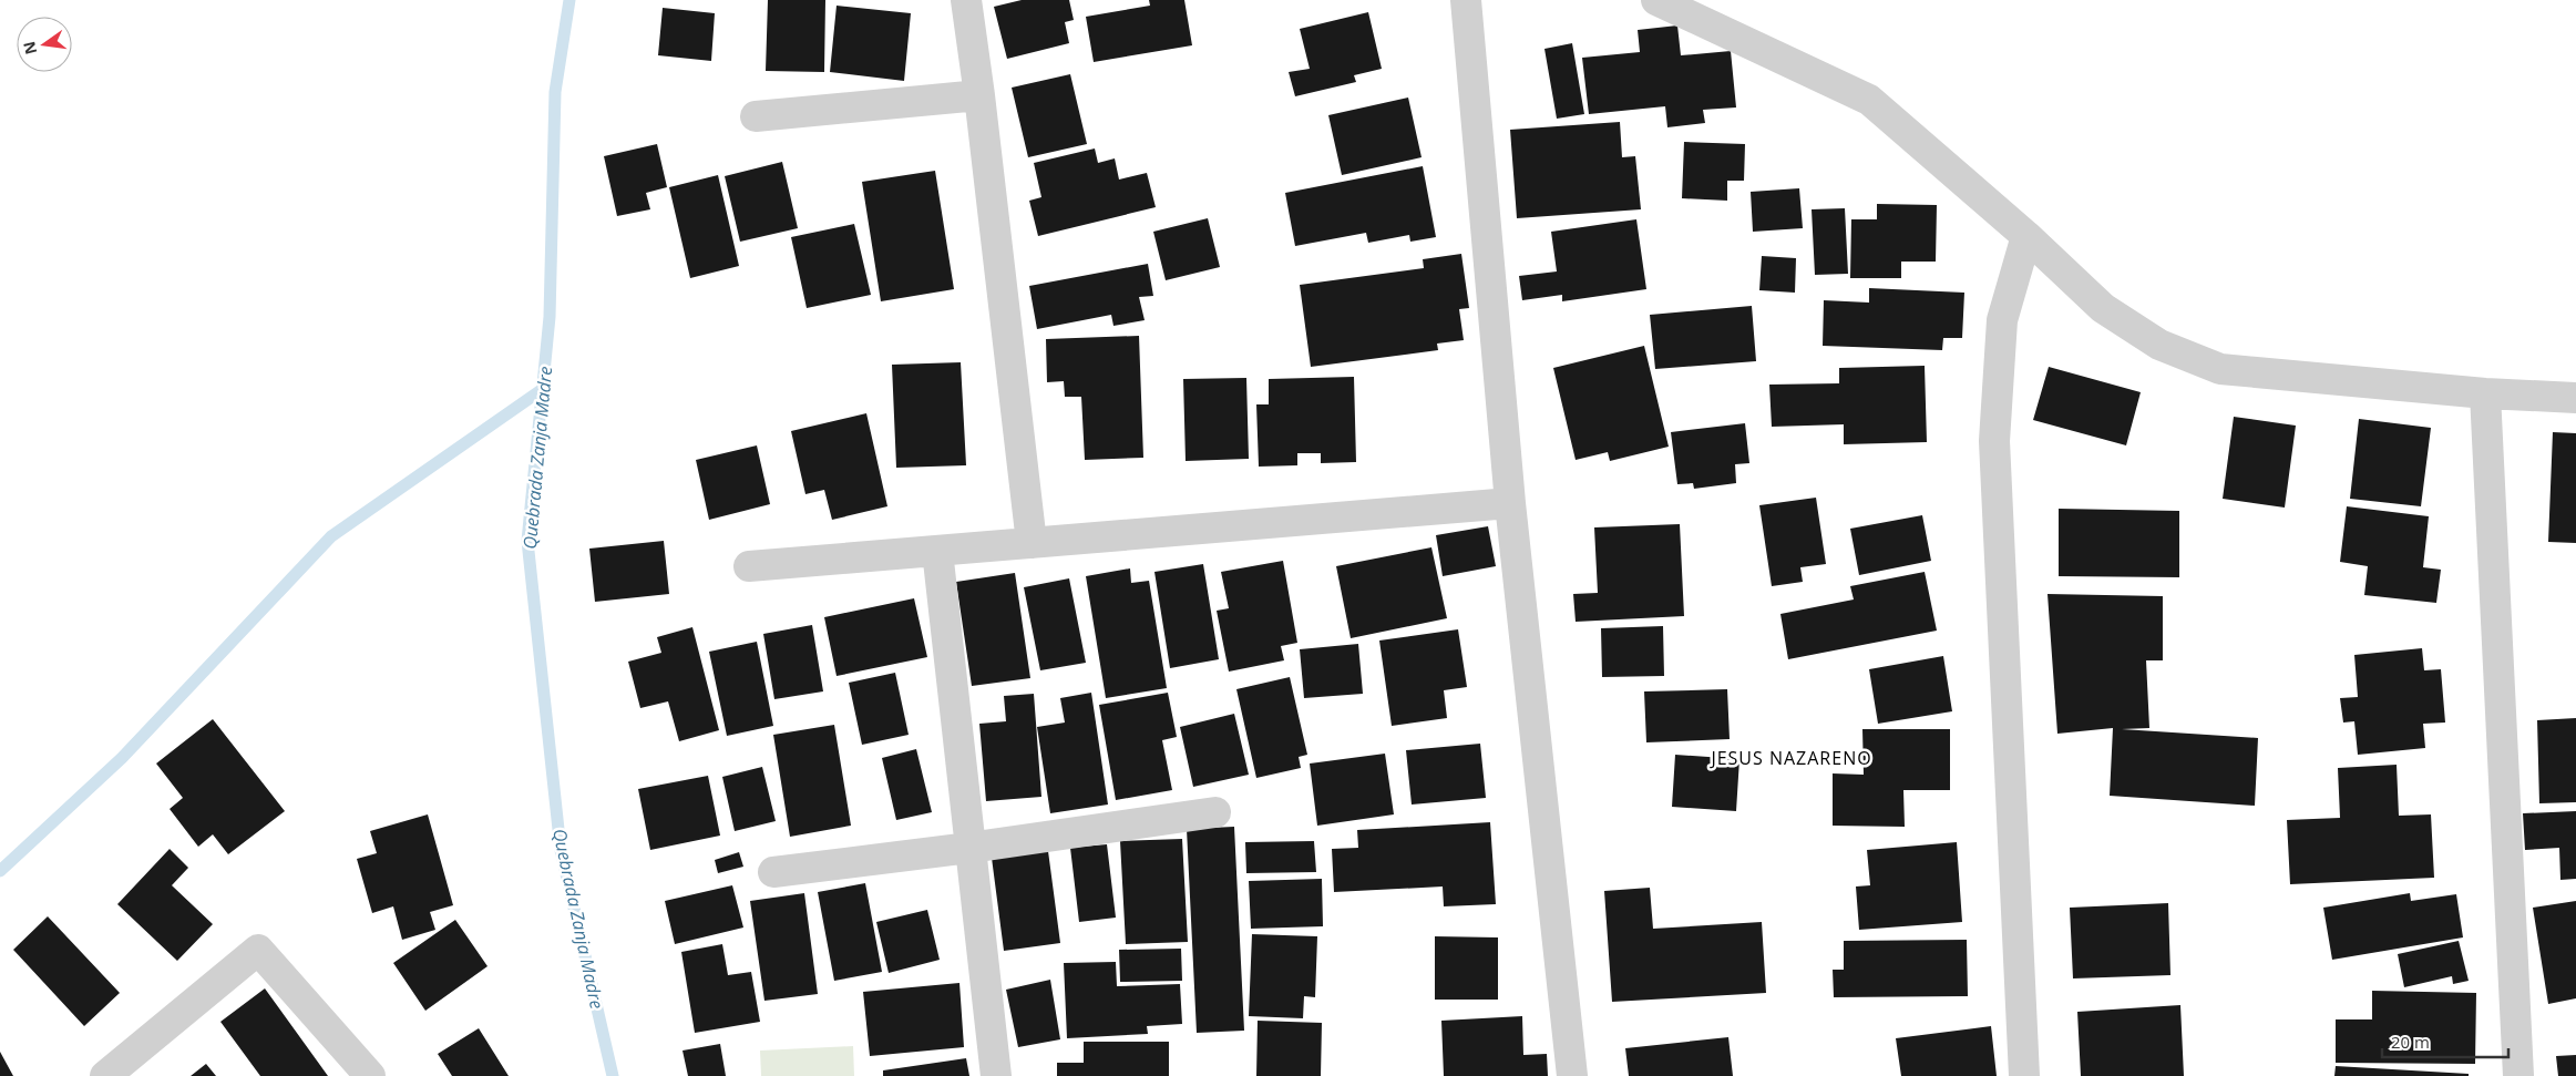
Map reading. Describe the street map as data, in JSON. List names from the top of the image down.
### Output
{
  "districts": ["JESUS NAZARENO"],
  "water": ["Quebrada Zanja Madre"],
  "scale_bar": "20 m",
  "north": "left"
}
